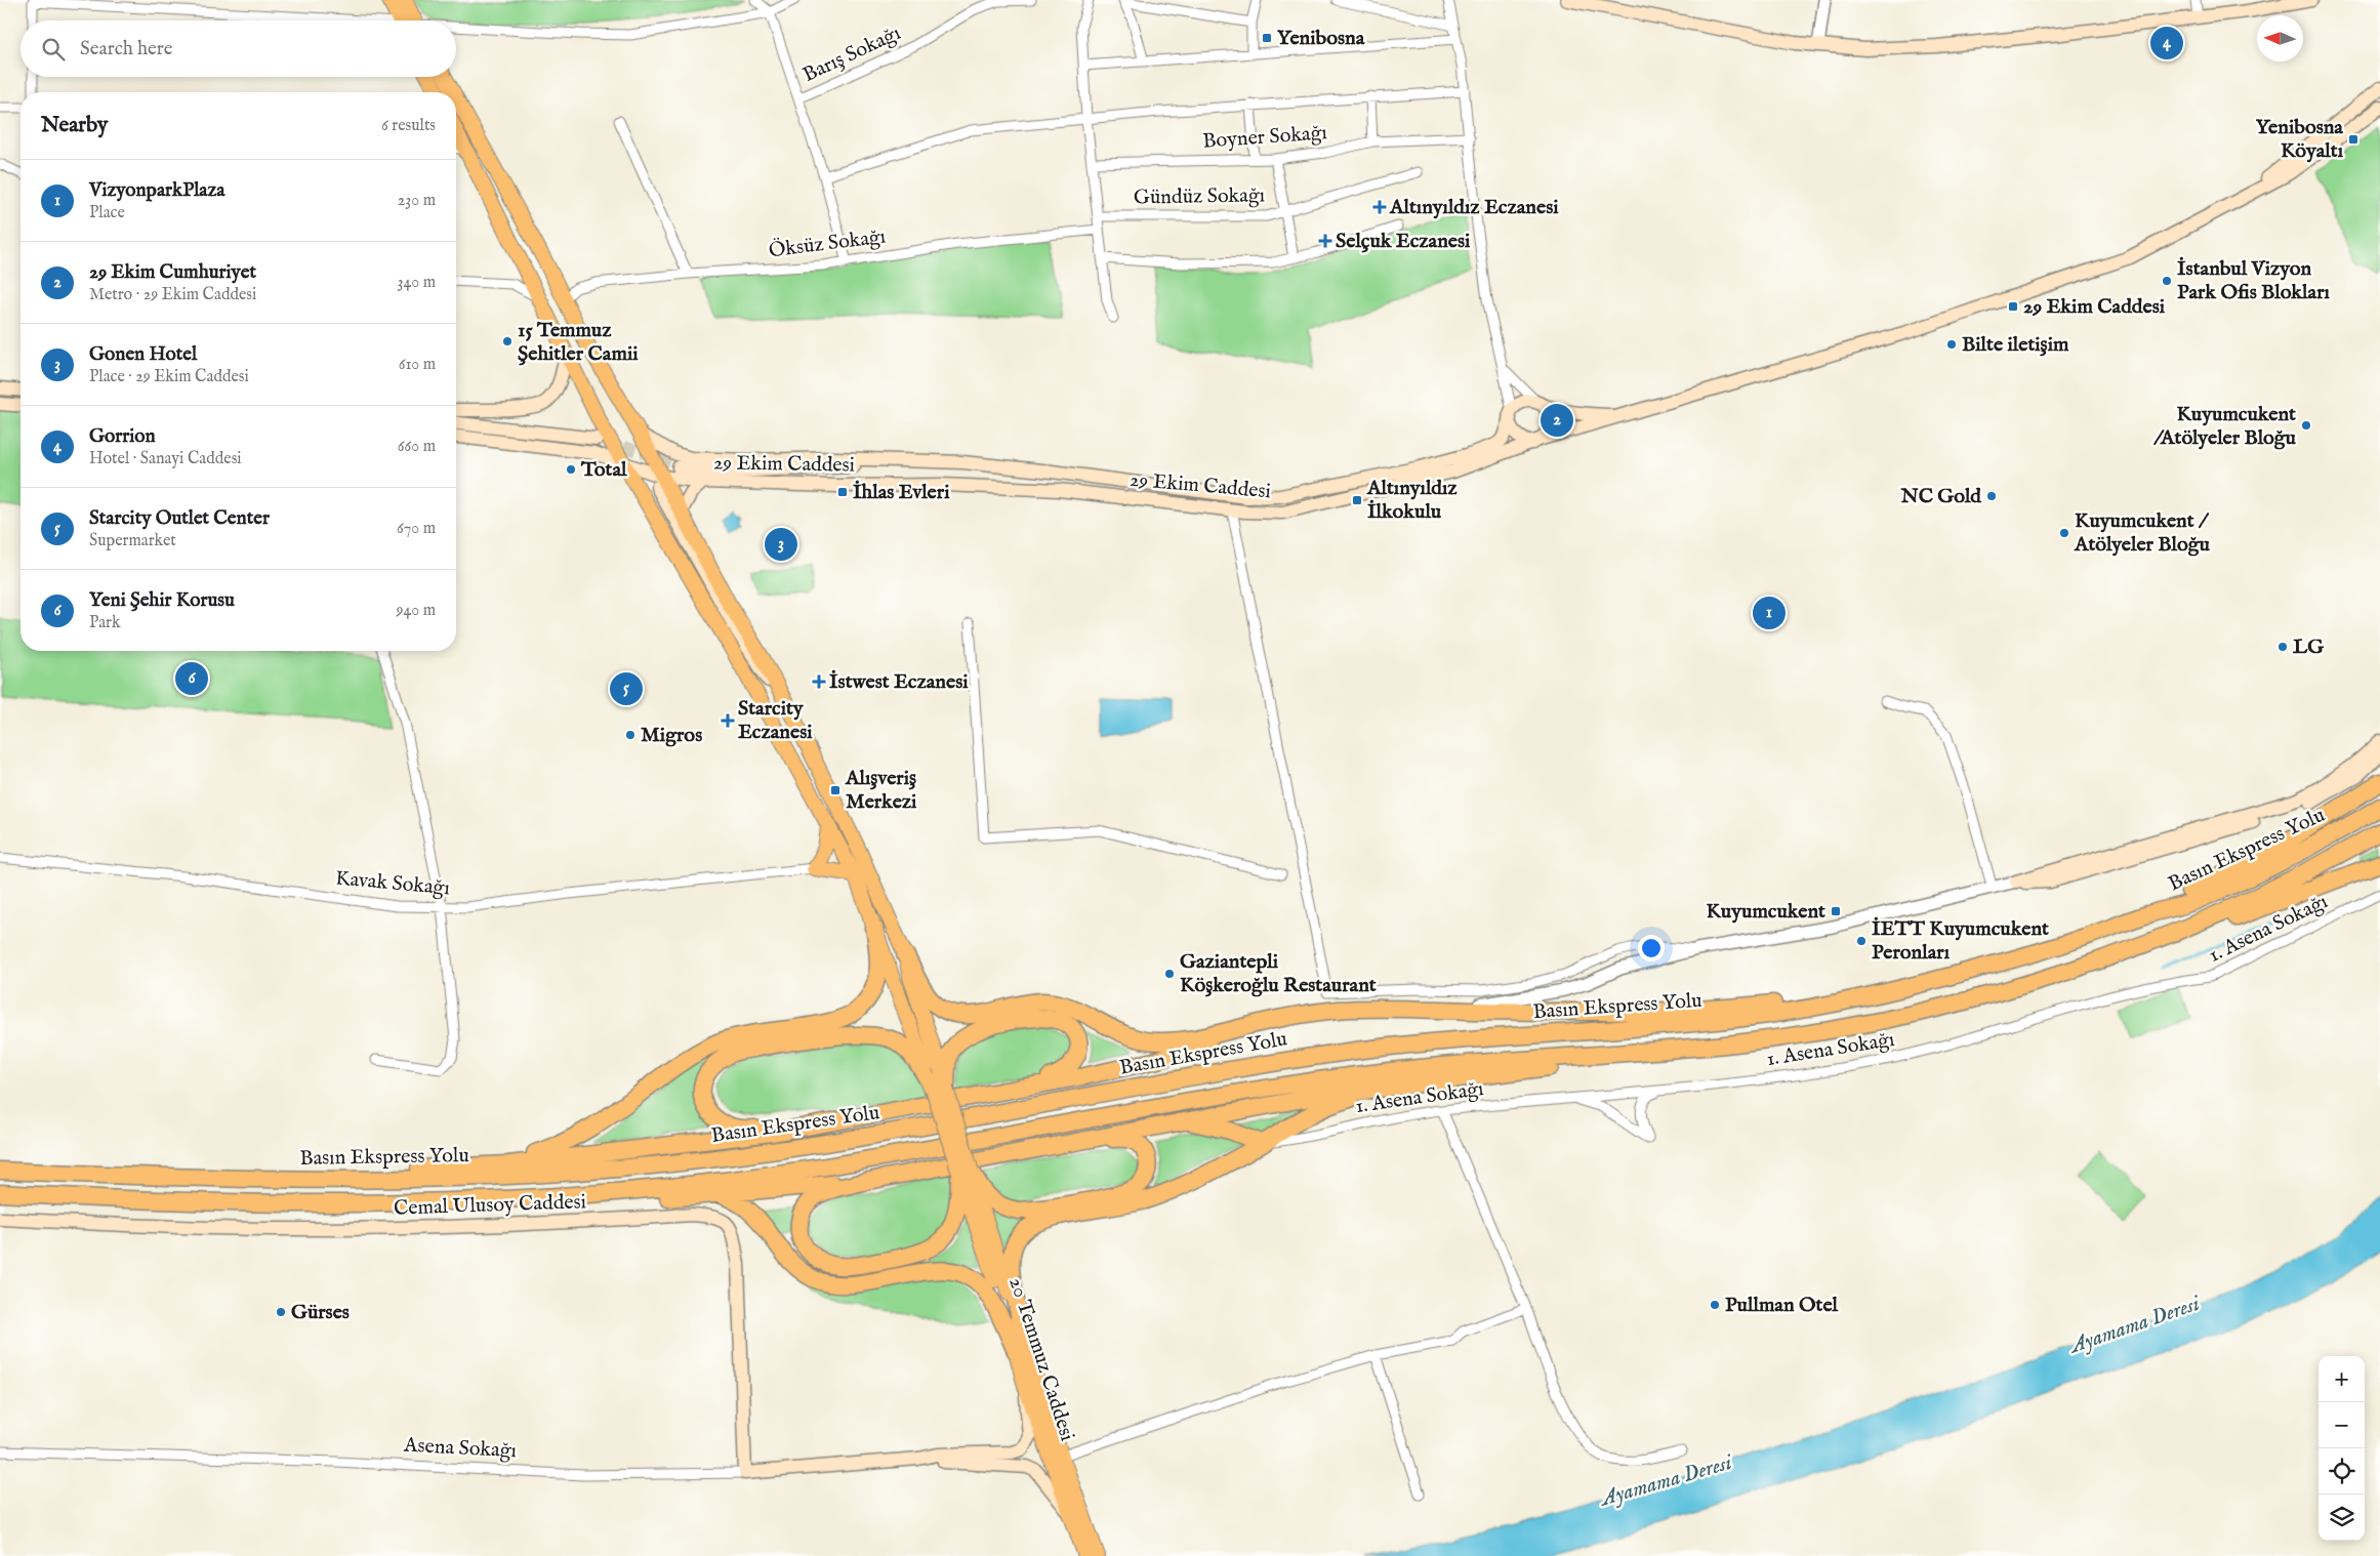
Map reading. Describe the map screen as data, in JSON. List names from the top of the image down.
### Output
{
  "streets": {
    "highway": ["Basın Ekspress Yolu"],
    "main road": [
      "29 Ekim Caddesi",
      "Cemal Ulusoy Caddesi",
      "20 Temmuz Caddesi",
      "Asena Sokağı"
    ],
    "street": [
      "Barış Sokağı",
      "Boyner Sokağı",
      "Gündüz Sokağı",
      "Öksüz Sokağı",
      "Kavak Sokağı",
      "1. Asena Sokağı"
    ]
  },
  "crossings": [
    ["Cemal Ulusoy Caddesi", "Asena Sokağı"]
  ],
  "water": ["Ayamama Deresi"],
  "places": {
    "transit": [
      "Yenibosna",
      "Yenibosna Köyaltı",
      "29 Ekim Caddesi",
      "İhlas Evleri",
      "Altınyıldız İlkokulu",
      "Alışveriş Merkezi",
      "Kuyumcukent"
    ],
    "health": [
      "Altınyıldız Eczanesi",
      "Selçuk Eczanesi",
      "İstwest Eczanesi",
      "Starcity Eczanesi"
    ],
    "other": [
      "İstanbul Vizyon Park Ofis Blokları",
      "15 Temmuz Şehitler Camii",
      "Bilte iletişim",
      "Kuyumcukent /Atölyeler Bloğu",
      "Total",
      "NC Gold",
      "Kuyumcukent / Atölyeler Bloğu",
      "LG",
      "Migros",
      "İETT Kuyumcukent Peronları",
      "Gaziantepli Köşkeroğlu Restaurant",
      "Pullman Otel",
      "Gürses"
    ]
  },
  "north": "left",
  "page": {
    "search": "Search here",
    "pins": [
      "4",
      "2",
      "3",
      "1",
      "6",
      "5"
    ],
    "heading": ["Nearby", "6 results"],
    "list": [
      {
        "mark": "1",
        "name": "VizyonparkPlaza",
        "note": "Place",
        "value": "230 m"
      },
      {
        "mark": "2",
        "name": "29 Ekim Cumhuriyet",
        "note": "Metro · 29 Ekim Caddesi",
        "value": "340 m"
      },
      {
        "mark": "3",
        "name": "Gonen Hotel",
        "note": "Place · 29 Ekim Caddesi",
        "value": "610 m"
      },
      {
        "mark": "4",
        "name": "Gorrion",
        "note": "Hotel · Sanayi Caddesi",
        "value": "660 m"
      },
      {
        "mark": "5",
        "name": "Starcity Outlet Center",
        "note": "Supermarket",
        "value": "670 m"
      },
      {
        "mark": "6",
        "name": "Yeni Şehir Korusu",
        "note": "Park",
        "value": "940 m"
      }
    ],
    "map_buttons": ["+", "−"]
  }
}
